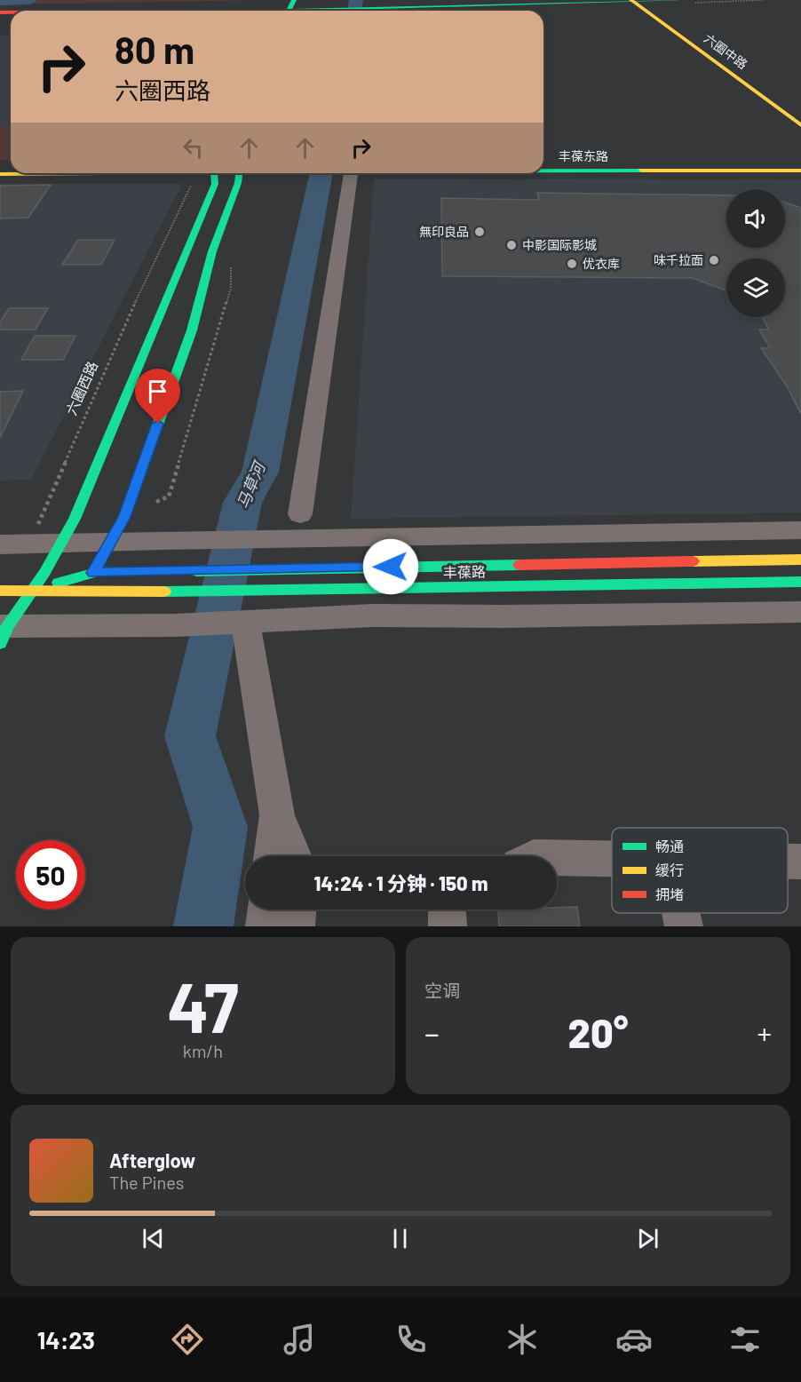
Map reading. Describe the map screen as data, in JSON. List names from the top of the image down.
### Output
{
  "streets": {
    "main road": ["六圈中路", "丰葆东路", "丰葆路"],
    "path": ["六圈西路"]
  },
  "crossings": [
    ["丰葆东路", "六圈西路"]
  ],
  "water": ["马草河"],
  "places": [
    "無印良品",
    "中影国际影城",
    "味千拉面",
    "优衣库"
  ],
  "legend": ["畅通", "缓行", "拥堵"],
  "page": {
    "turn": ["80 m", "六圈西路"],
    "limit": "50",
    "trip": "14:24 · 1 分钟 · 150 m",
    "tile": [
      ["47", "km/h"],
      "空调"
    ],
    "heat": ["−", "20°", "+"],
    "song": ["Afterglow", "The Pines"],
    "tabs": "14:23"
  }
}
